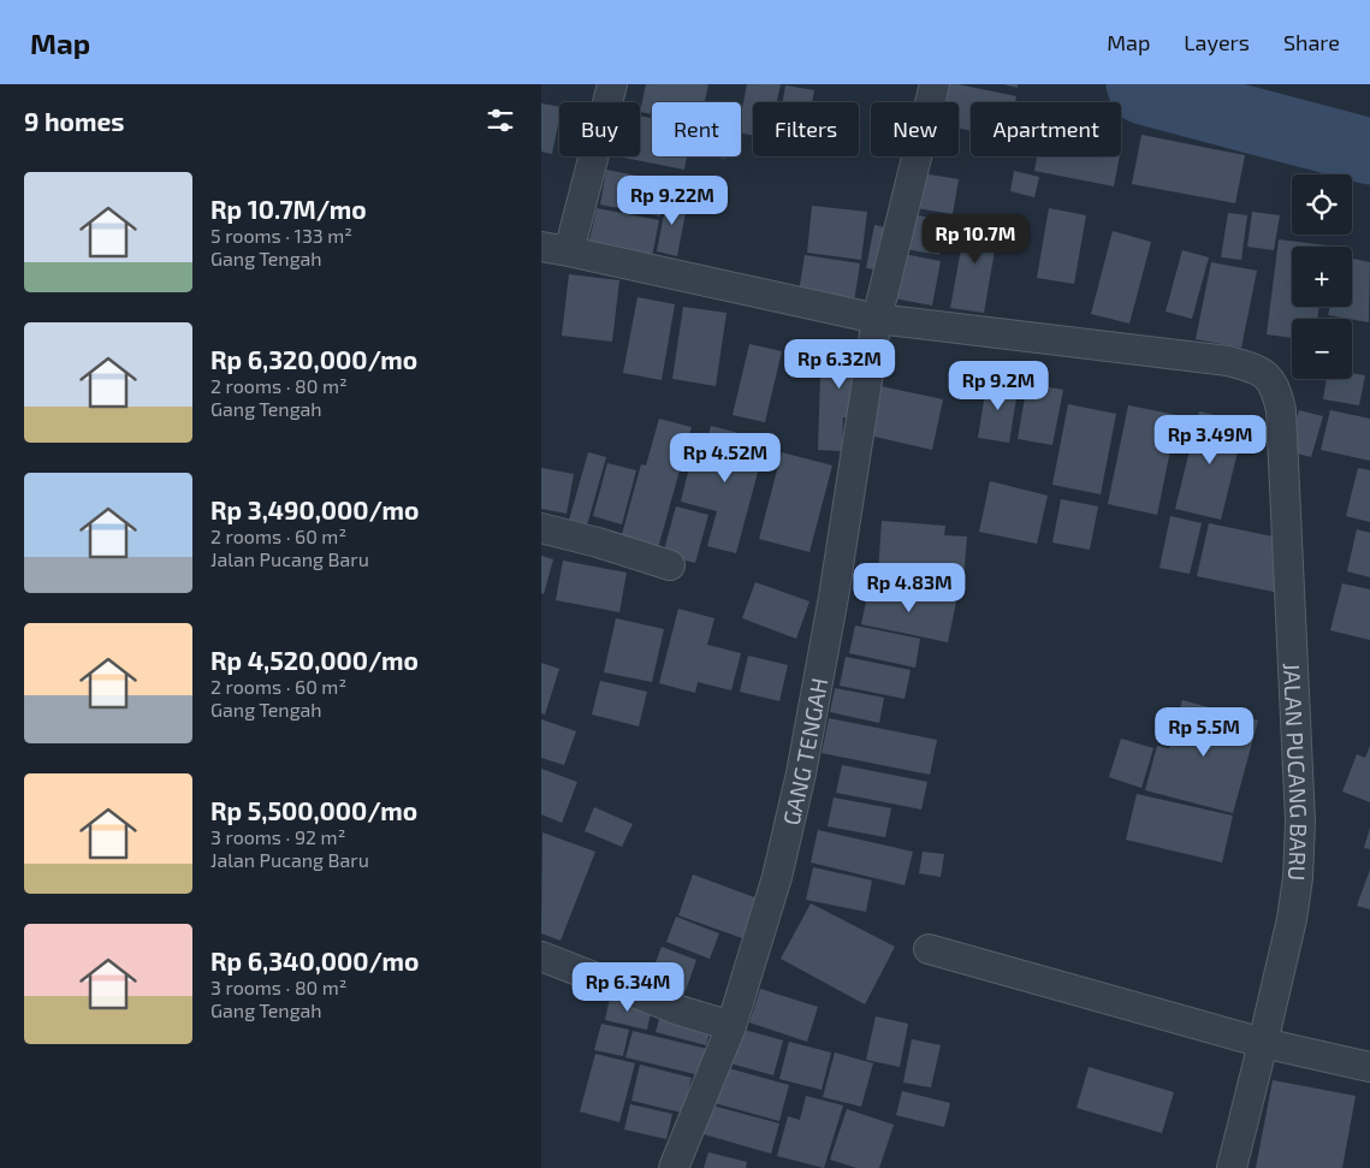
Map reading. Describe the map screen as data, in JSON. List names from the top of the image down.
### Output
{
  "streets": {
    "street": ["GANG TENGAH", "JALAN PUCANG BARU"]
  },
  "crossings": [
    ["GANG TENGAH", "JALAN PUCANG BARU"]
  ],
  "page": {
    "header": "Map",
    "nav": ["Map", "Layers", "Share"],
    "heading": "9 homes",
    "chip": [
      "Buy",
      "Rent",
      "Filters",
      "New",
      "Apartment"
    ],
    "list": [
      {
        "name": "Rp 10.7M/mo",
        "note": "5 rooms · 133 m² · Gang Tengah"
      },
      {
        "name": "Rp 6,320,000/mo",
        "note": "2 rooms · 80 m² · Gang Tengah"
      },
      {
        "name": "Rp 3,490,000/mo",
        "note": "2 rooms · 60 m² · Jalan Pucang Baru"
      },
      {
        "name": "Rp 4,520,000/mo",
        "note": "2 rooms · 60 m² · Gang Tengah"
      },
      {
        "name": "Rp 5,500,000/mo",
        "note": "3 rooms · 92 m² · Jalan Pucang Baru"
      },
      {
        "name": "Rp 6,340,000/mo",
        "note": "3 rooms · 80 m² · Gang Tengah"
      }
    ],
    "map_buttons": ["+", "−"],
    "price": [
      "Rp 9.22M",
      "Rp 10.7M",
      "Rp 6.32M",
      "Rp 9.2M",
      "Rp 3.49M",
      "Rp 4.52M",
      "Rp 4.83M",
      "Rp 5.5M",
      "Rp 6.34M"
    ]
  }
}
